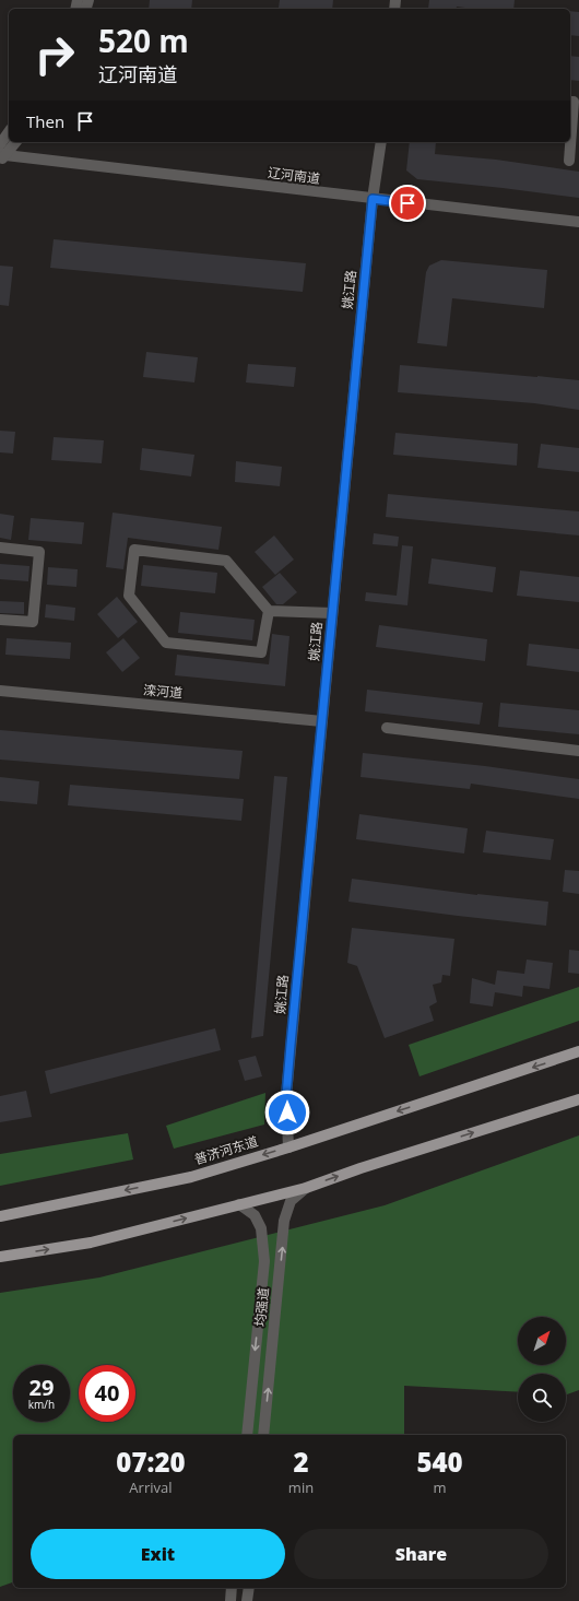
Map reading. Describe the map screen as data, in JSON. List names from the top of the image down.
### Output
{
  "streets": {
    "main road": ["普济河东道"],
    "street": [
      "辽河南道",
      "姚江路",
      "滦河道",
      "均强道"
    ]
  },
  "crossings": [
    ["辽河南道", "姚江路"],
    ["姚江路", "滦河道"],
    ["姚江路", "普济河东道"]
  ],
  "north": "top right",
  "page": {
    "turn": ["520 m", "辽河南道"],
    "then": "Then",
    "speed": "29 km/h",
    "limit": "40",
    "eta": [
      "07:20",
      "Arrival",
      "2",
      "min",
      "540",
      "m"
    ],
    "buttons": ["Exit", "Share"]
  }
}
